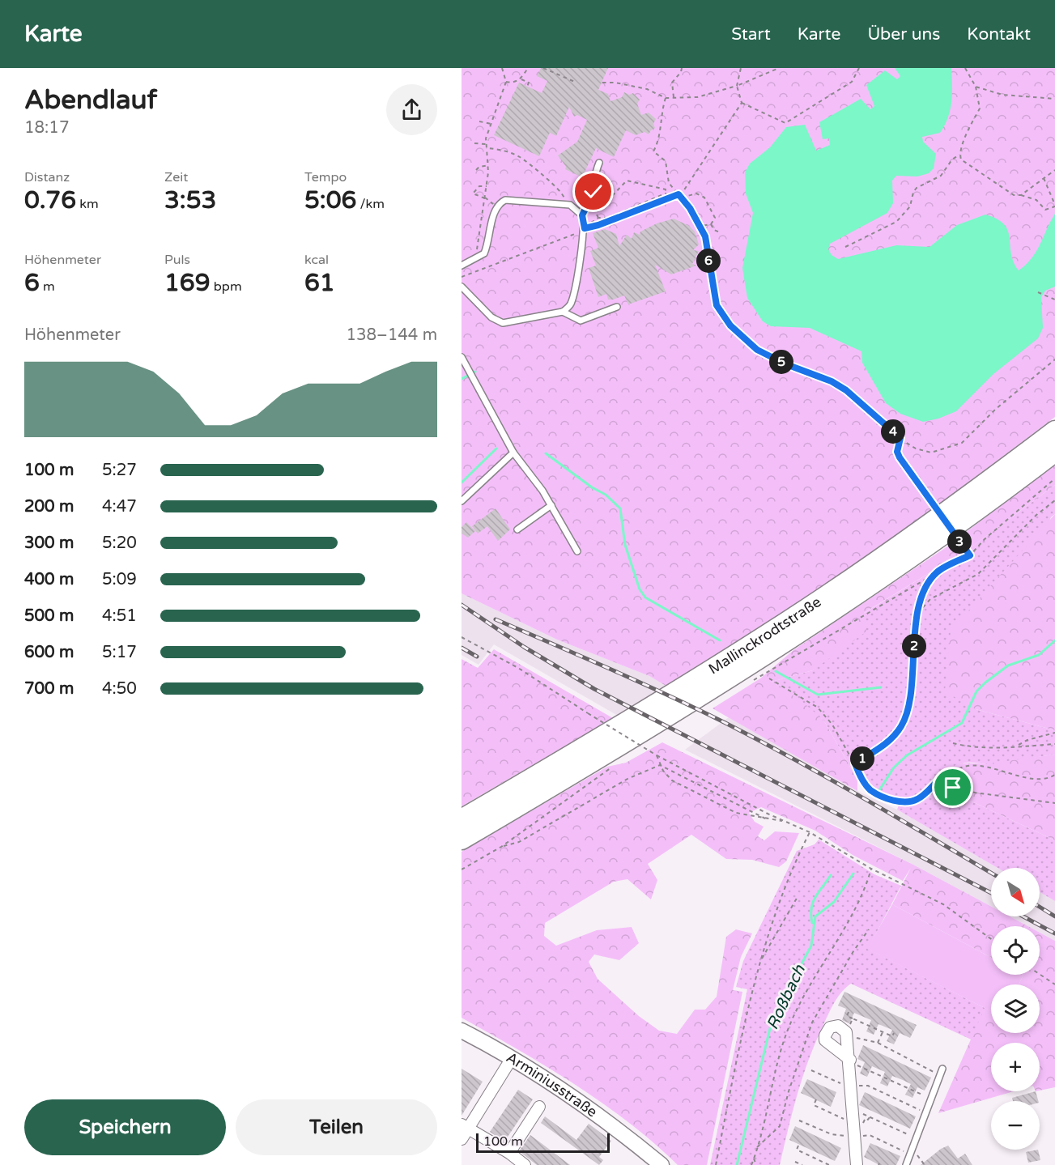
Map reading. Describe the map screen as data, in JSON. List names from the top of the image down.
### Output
{
  "streets": {
    "highway": ["Mallinckrodtstraße"],
    "street": ["Arminiusstraße"]
  },
  "water": ["Roßbach"],
  "scale_bar": "100 m",
  "north": "bottom right",
  "page": {
    "header": "Karte",
    "nav": [
      "Start",
      "Karte",
      "Über uns",
      "Kontakt"
    ],
    "heading": ["Abendlauf", "18:17"],
    "stats": [
      ["Distanz", "0.76 km"],
      ["Zeit", "3:53"],
      ["Tempo", "5:06 /km"],
      ["Höhenmeter", "6 m"],
      ["Puls", "169 bpm"],
      ["kcal", "61"]
    ],
    "pins": [
      "6",
      "5",
      "4",
      "3",
      "2",
      "1"
    ],
    "chart": ["Höhenmeter", "138–144 m"],
    "list": [
      {
        "name": "100 m",
        "note": "5:27"
      },
      {
        "name": "200 m",
        "note": "4:47"
      },
      {
        "name": "300 m",
        "note": "5:20"
      },
      {
        "name": "400 m",
        "note": "5:09"
      },
      {
        "name": "500 m",
        "note": "4:51"
      },
      {
        "name": "600 m",
        "note": "5:17"
      },
      {
        "name": "700 m",
        "note": "4:50"
      }
    ],
    "map_buttons": ["+", "−"],
    "buttons": ["Speichern", "Teilen"],
    "scale": "100 m"
  }
}
